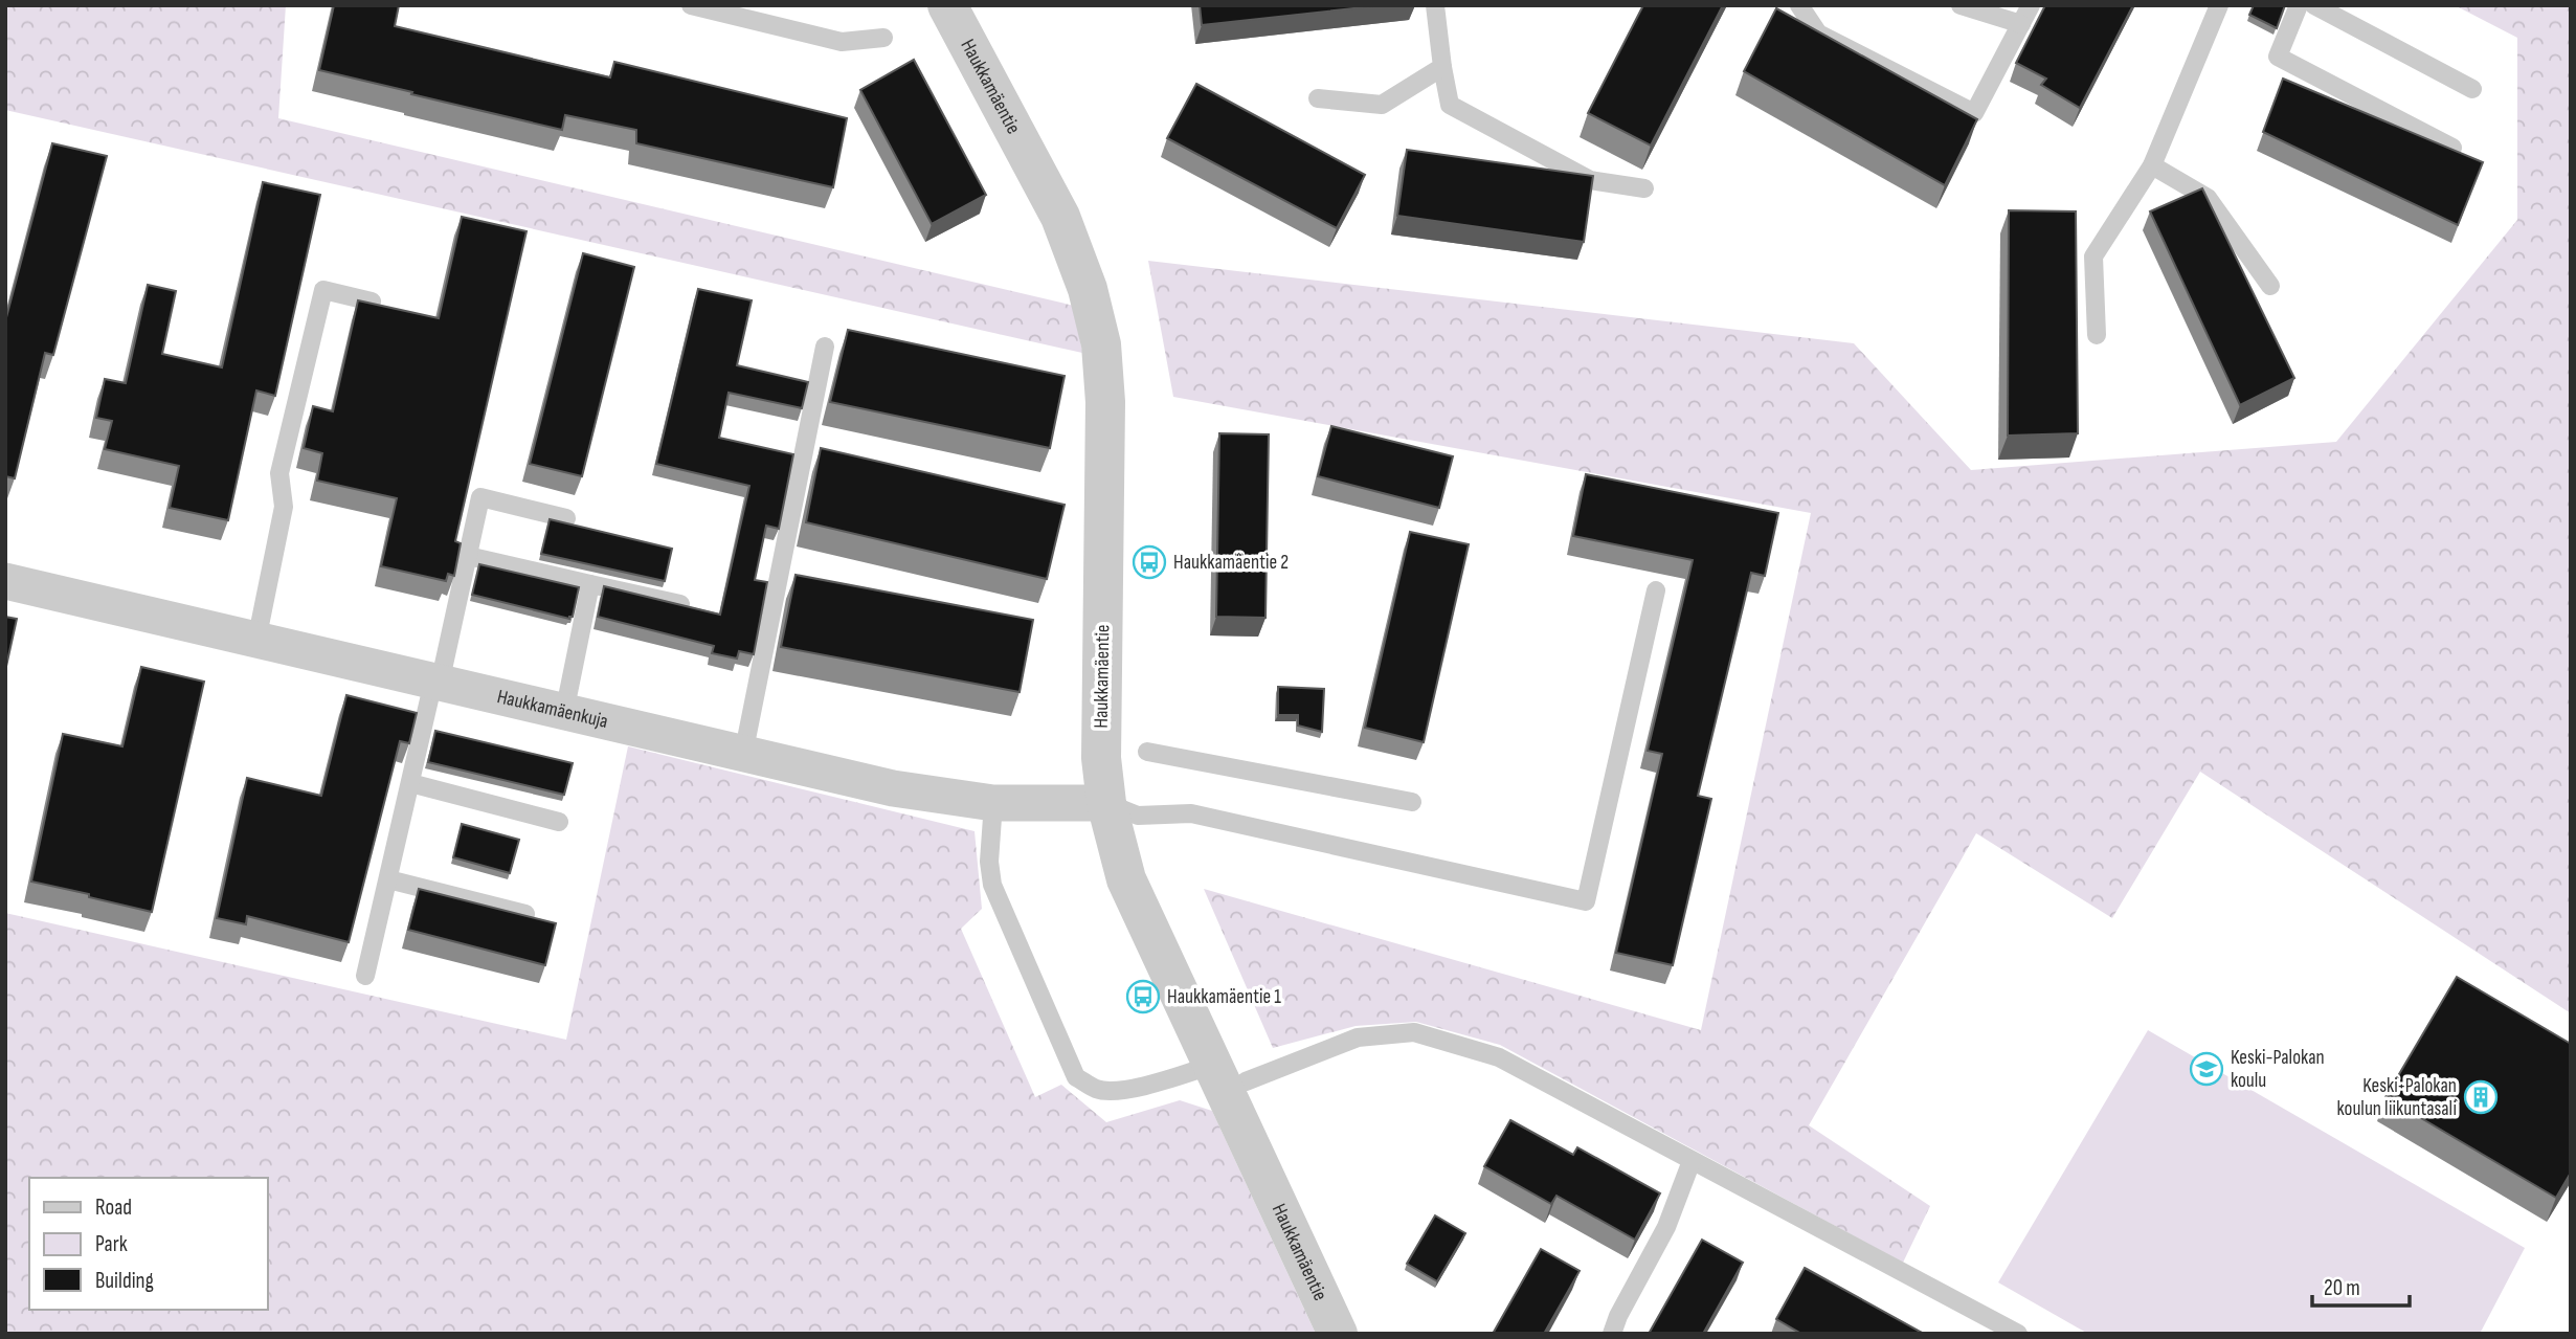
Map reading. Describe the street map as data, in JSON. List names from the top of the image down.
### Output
{
  "streets": {
    "street": ["Haukkamäentie", "Haukkamäenkuja"]
  },
  "crossings": [
    ["Haukkamäentie", "Haukkamäenkuja"]
  ],
  "places": {
    "bus stop": ["Haukkamäentie 2", "Haukkamäentie 1"],
    "school or university": ["Keski-Palokan koulu"],
    "building": ["Keski-Palokan koulun liikuntasali"]
  },
  "legend": ["Road", "Park", "Building"],
  "scale_bar": "20 m"
}
